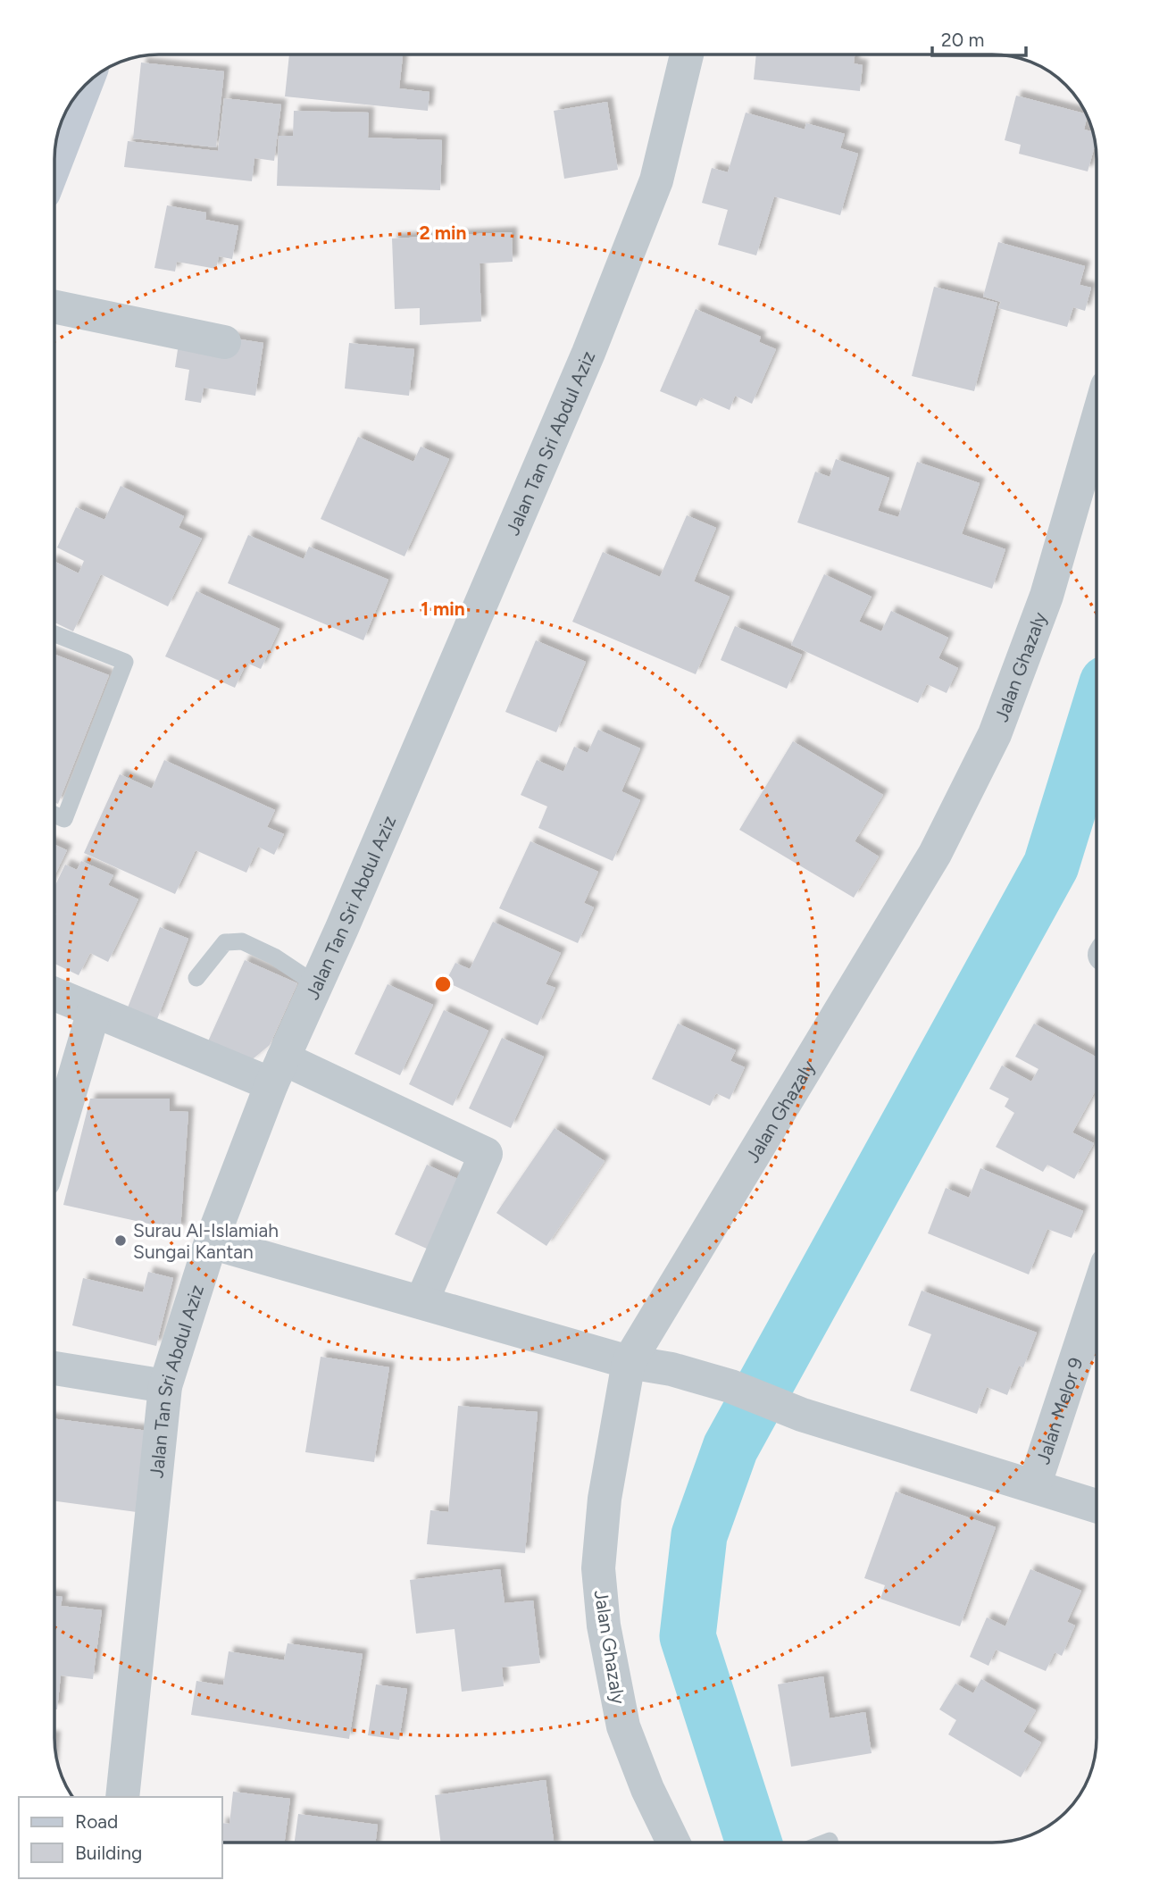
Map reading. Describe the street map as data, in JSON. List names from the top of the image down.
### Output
{
  "streets": {
    "street": ["Jalan Tan Sri Abdul Aziz", "Jalan Ghazaly", "Jalan Melor 9"]
  },
  "places": ["Surau Al-Islamiah Sungai Kantan"],
  "legend": ["Road", "Building"],
  "scale_bar": "20 m",
  "rings": ["2 min", "1 min"]
}
